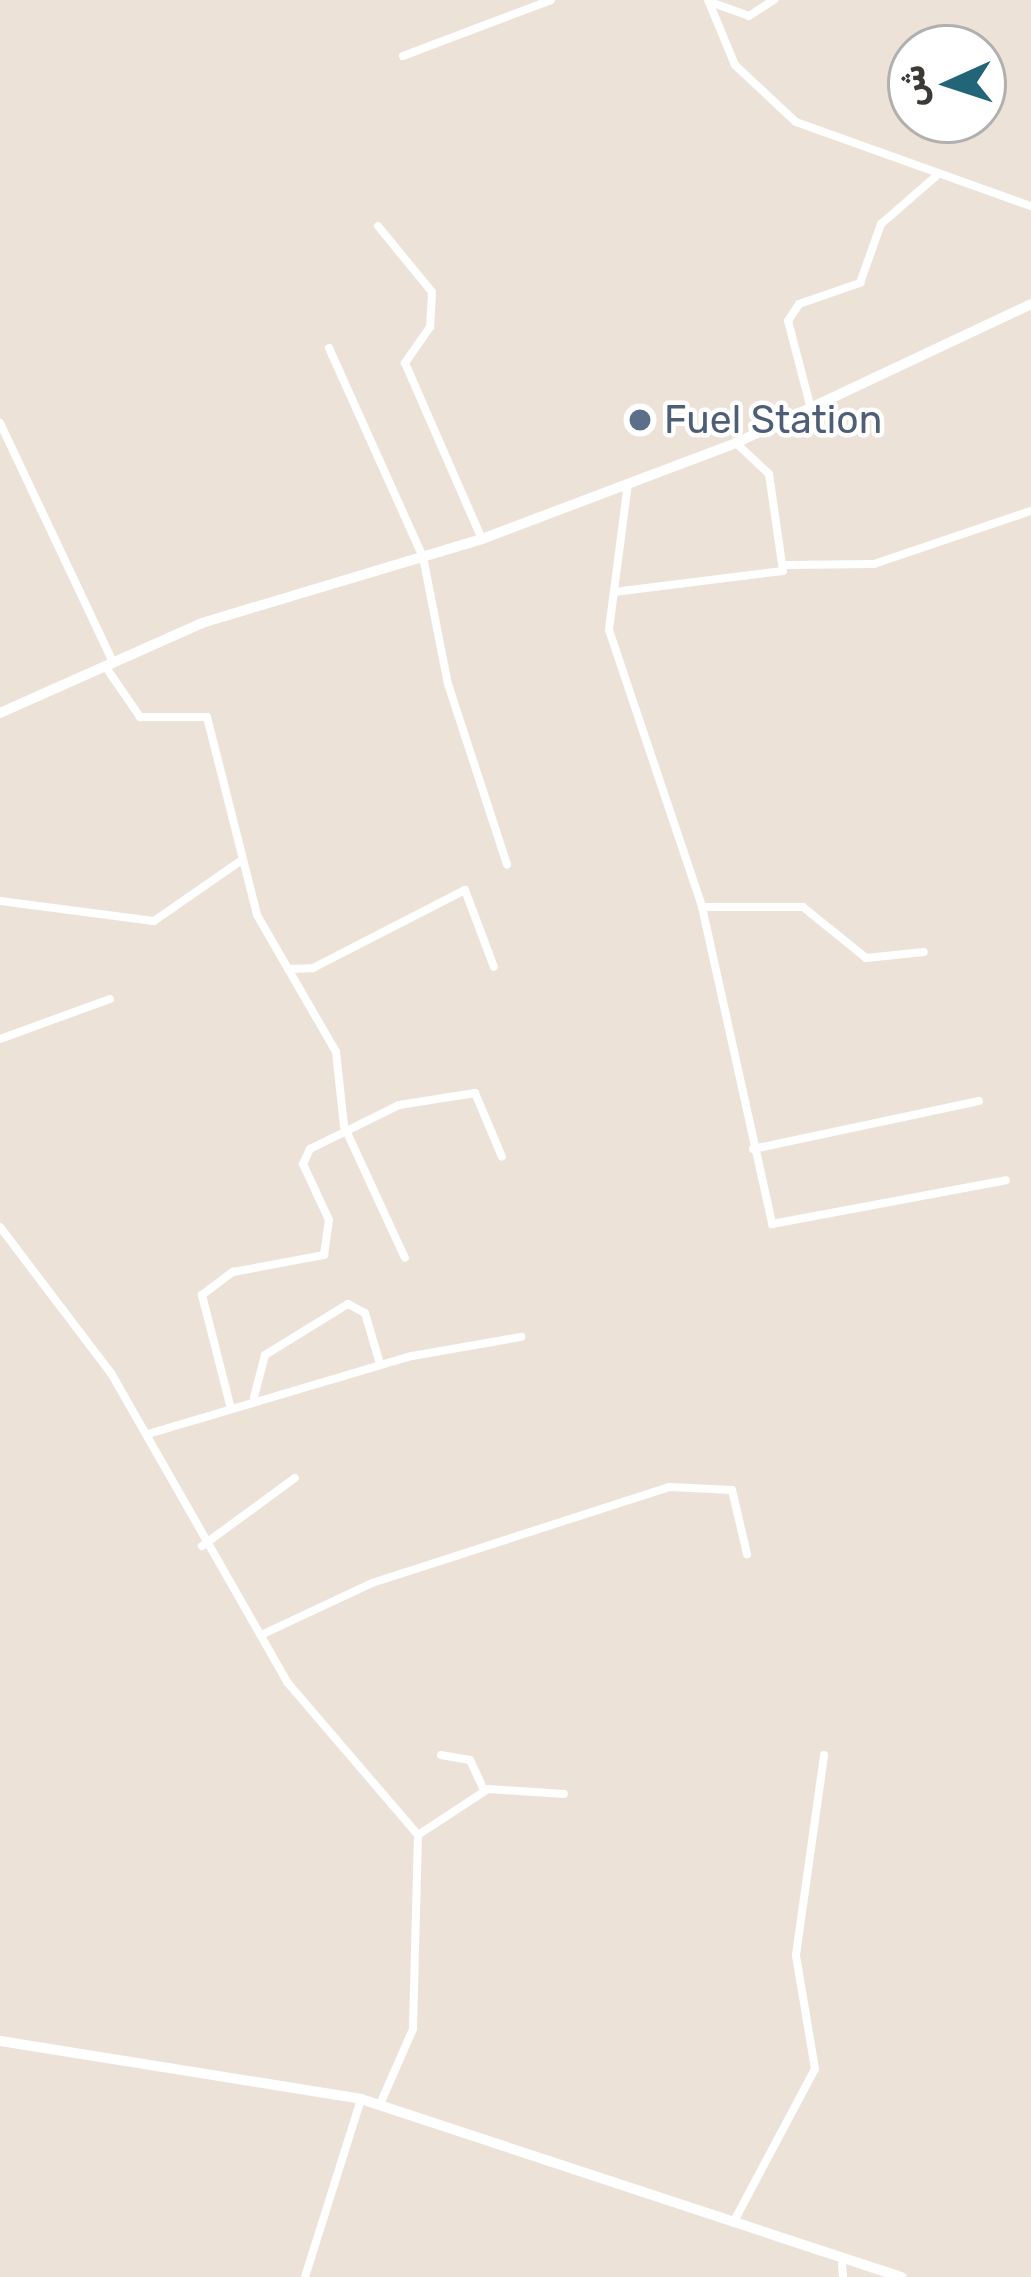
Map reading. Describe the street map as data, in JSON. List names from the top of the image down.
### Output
{
  "places": ["Fuel Station"],
  "north": "left"
}
